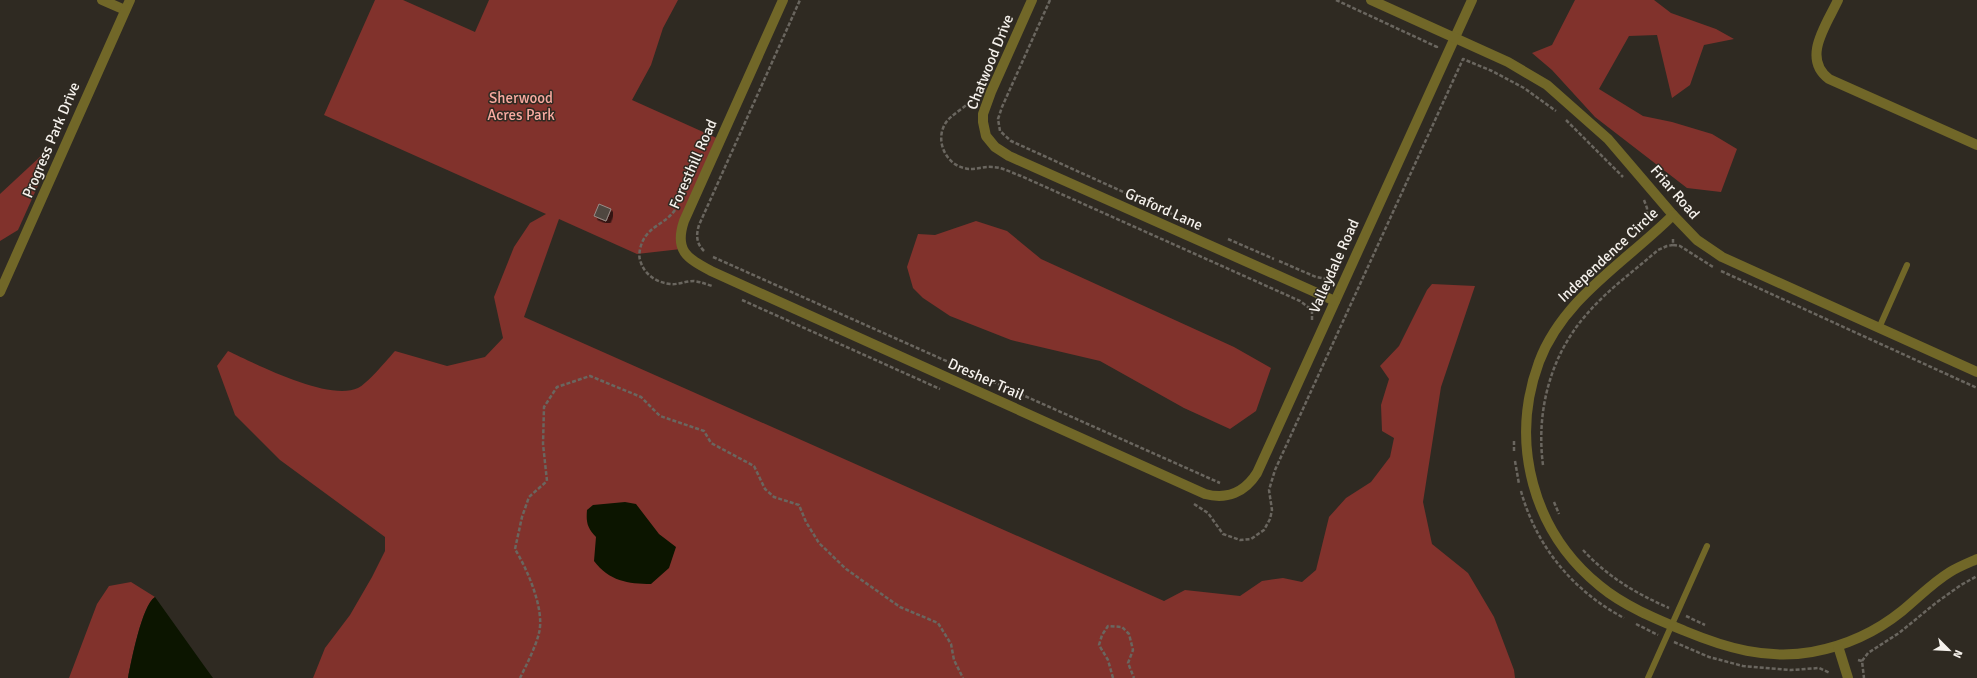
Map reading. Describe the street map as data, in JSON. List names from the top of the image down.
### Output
{
  "streets": {
    "street": [
      "Chatwood Drive",
      "Progress Park Drive",
      "Foresthill Road",
      "Friar Road",
      "Graford Lane",
      "Independence Circle",
      "Valleydale Road",
      "Dresher Trail"
    ]
  },
  "crossings": [
    ["Chatwood Drive", "Graford Lane"],
    ["Foresthill Road", "Dresher Trail"],
    ["Friar Road", "Independence Circle"],
    ["Friar Road", "Valleydale Road"],
    ["Graford Lane", "Valleydale Road"],
    ["Valleydale Road", "Dresher Trail"]
  ],
  "parks": ["Sherwood Acres Park"],
  "north": "bottom right"
}
